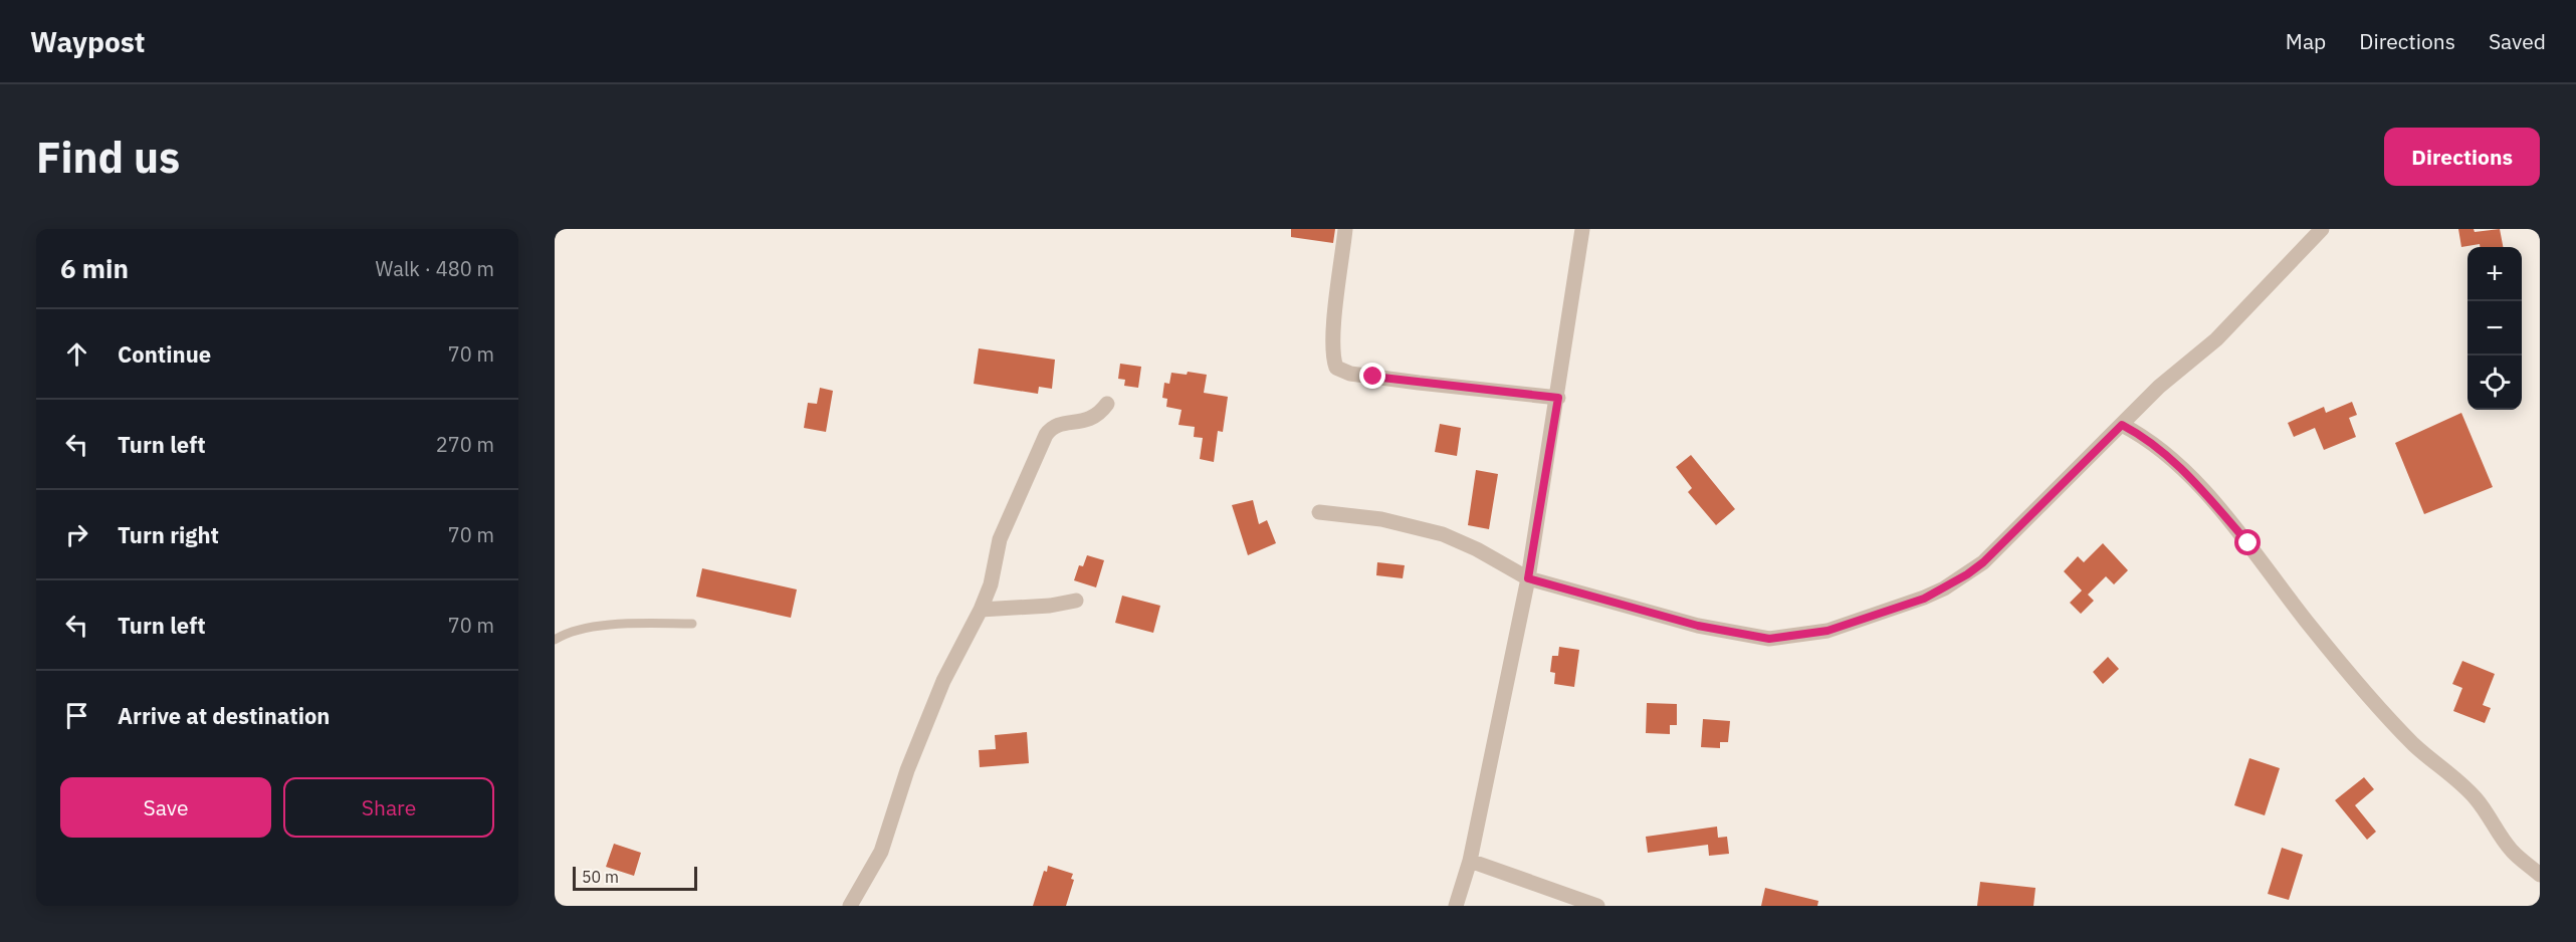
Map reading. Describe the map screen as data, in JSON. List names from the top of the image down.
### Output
{
  "scale_bar": "50 m",
  "page": {
    "header": "Waypost",
    "nav": ["Map", "Directions", "Saved"],
    "buttons": [
      "Directions",
      ["Save", "Share"]
    ],
    "title": "Find us",
    "heading": ["6 min", "Walk · 480 m"],
    "map_buttons": ["+", "−"],
    "list": [
      ["Continue", "70 m"],
      ["Turn left", "270 m"],
      ["Turn right", "70 m"],
      ["Turn left", "70 m"],
      "Arrive at destination"
    ],
    "scale": "50 m"
  }
}
